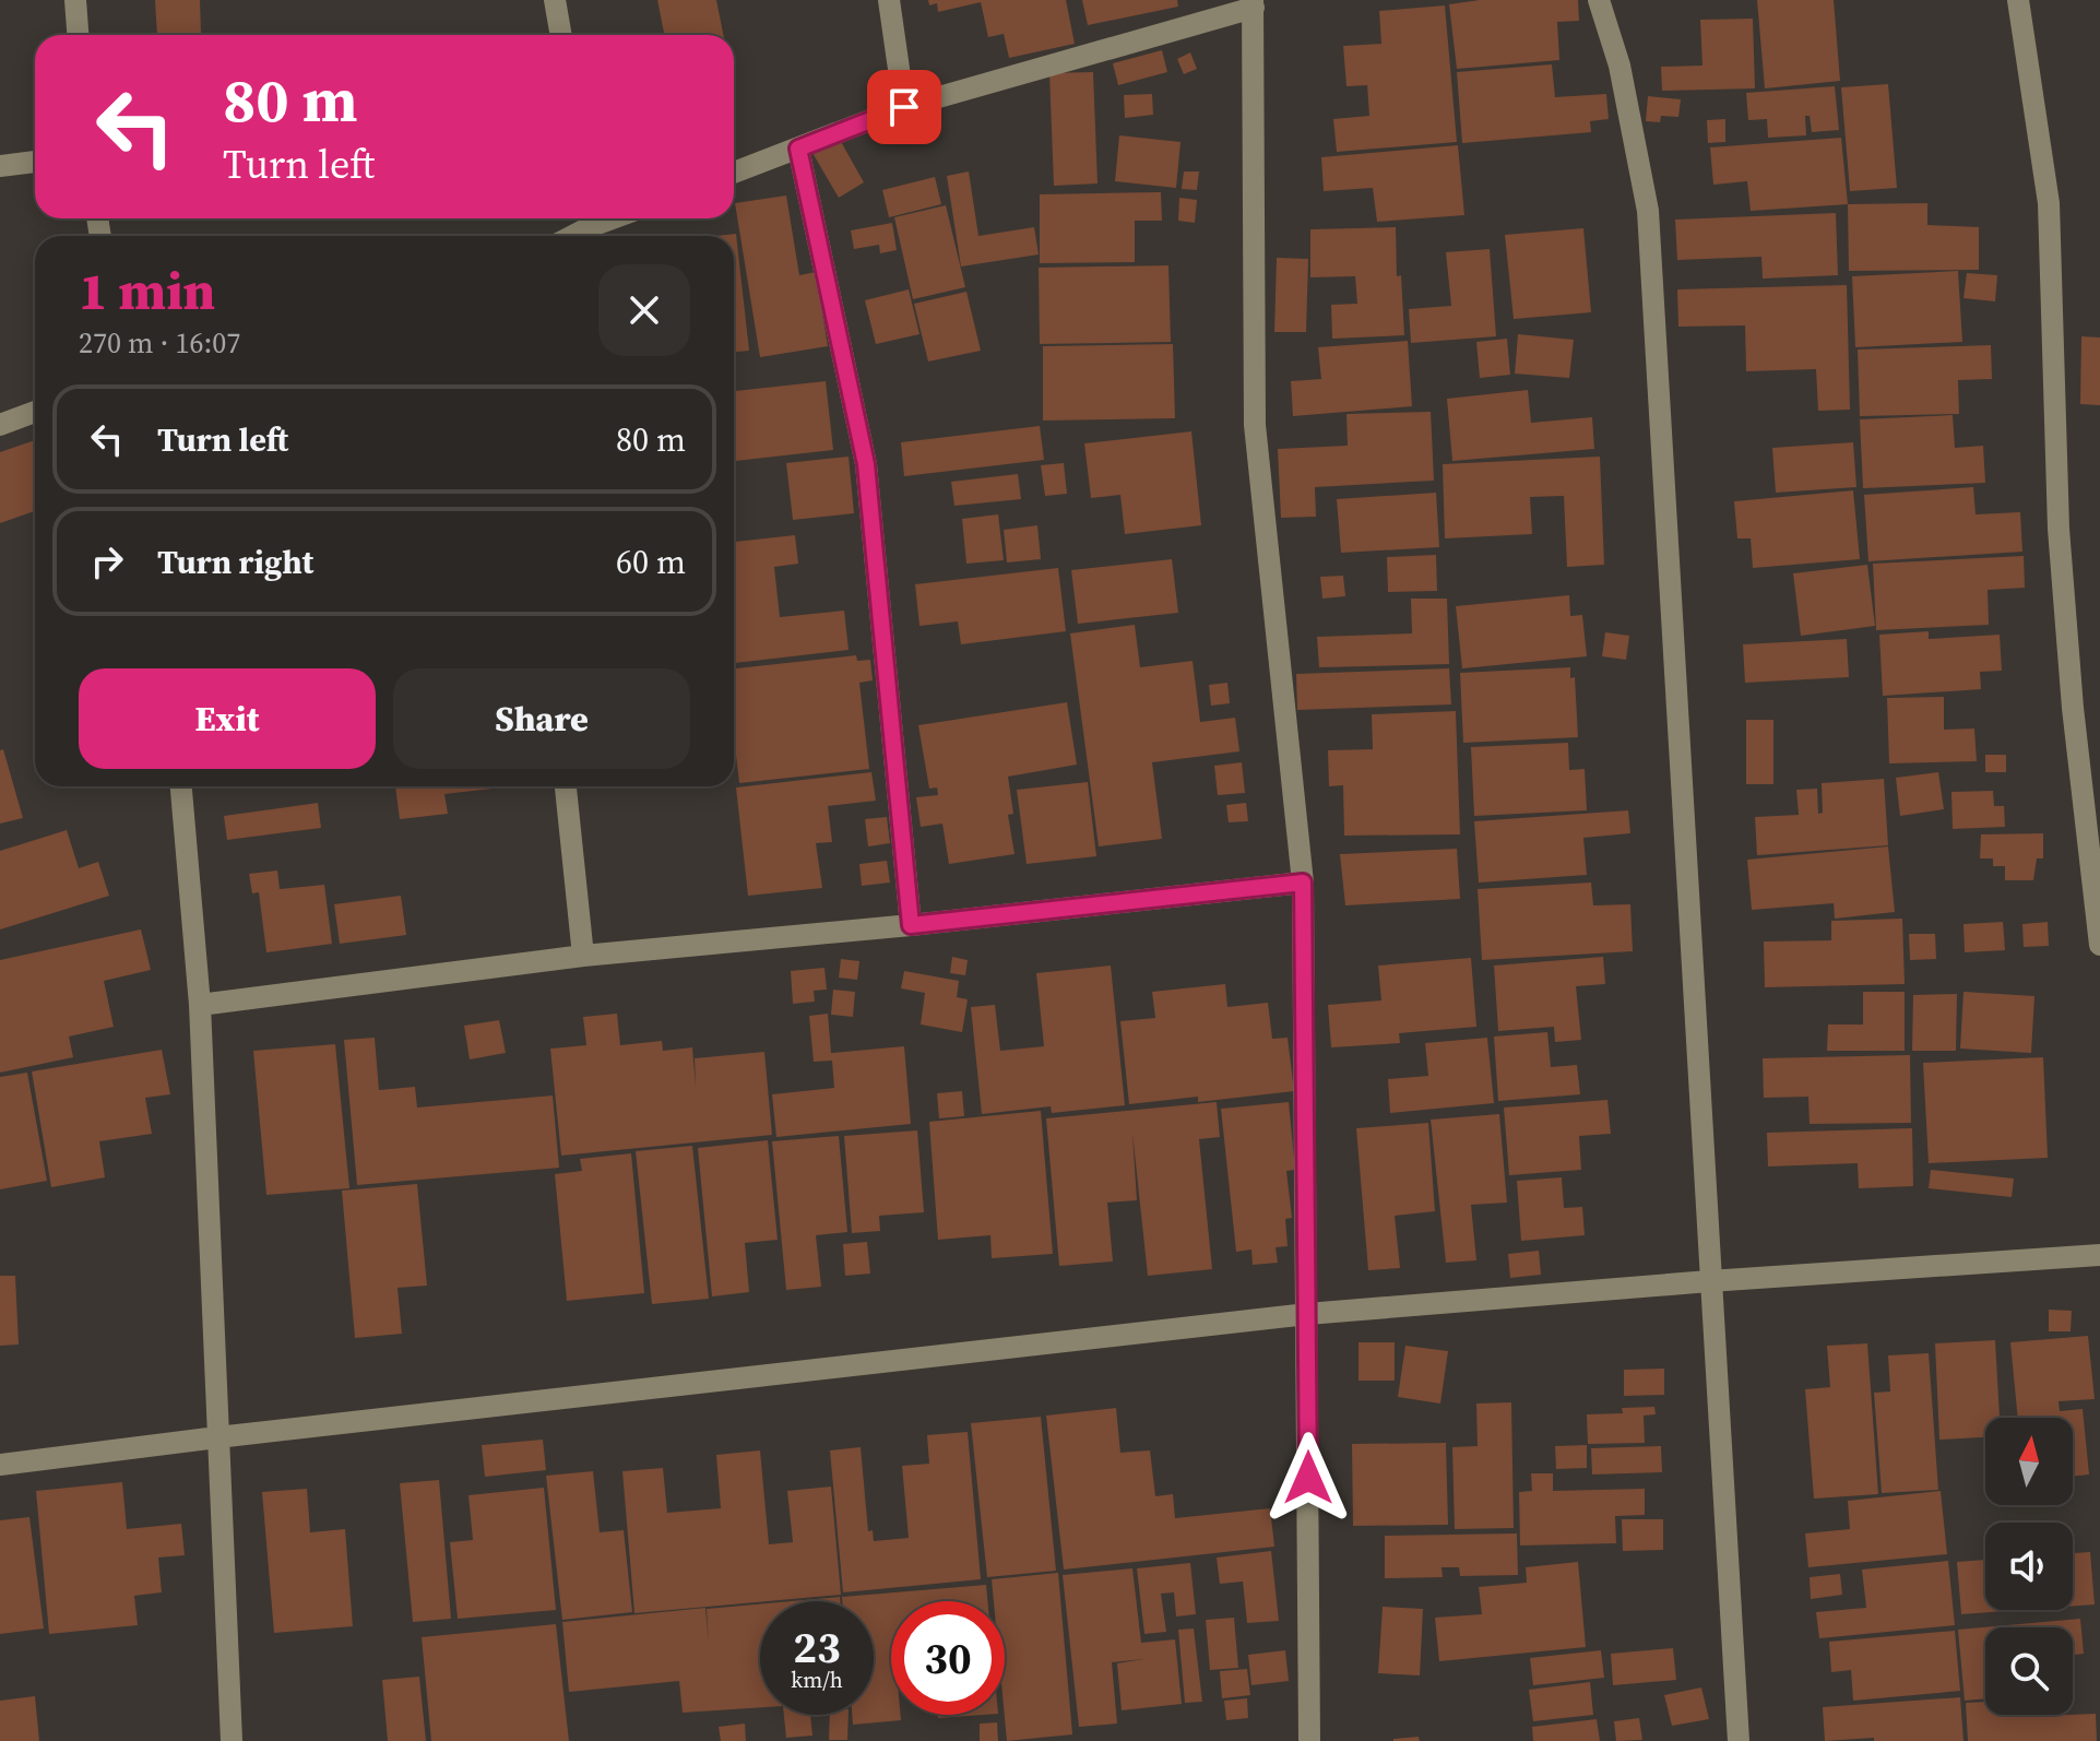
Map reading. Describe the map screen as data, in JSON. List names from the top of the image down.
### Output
{
  "north": "top",
  "page": {
    "turn": ["80 m", "Turn left"],
    "heading": ["1 min", "270 m · 16:07"],
    "list": [
      {
        "name": "Turn left",
        "value": "80 m"
      },
      {
        "name": "Turn right",
        "value": "60 m"
      }
    ],
    "buttons": ["Exit", "Share"],
    "speed": "23 km/h",
    "limit": "30"
  }
}
